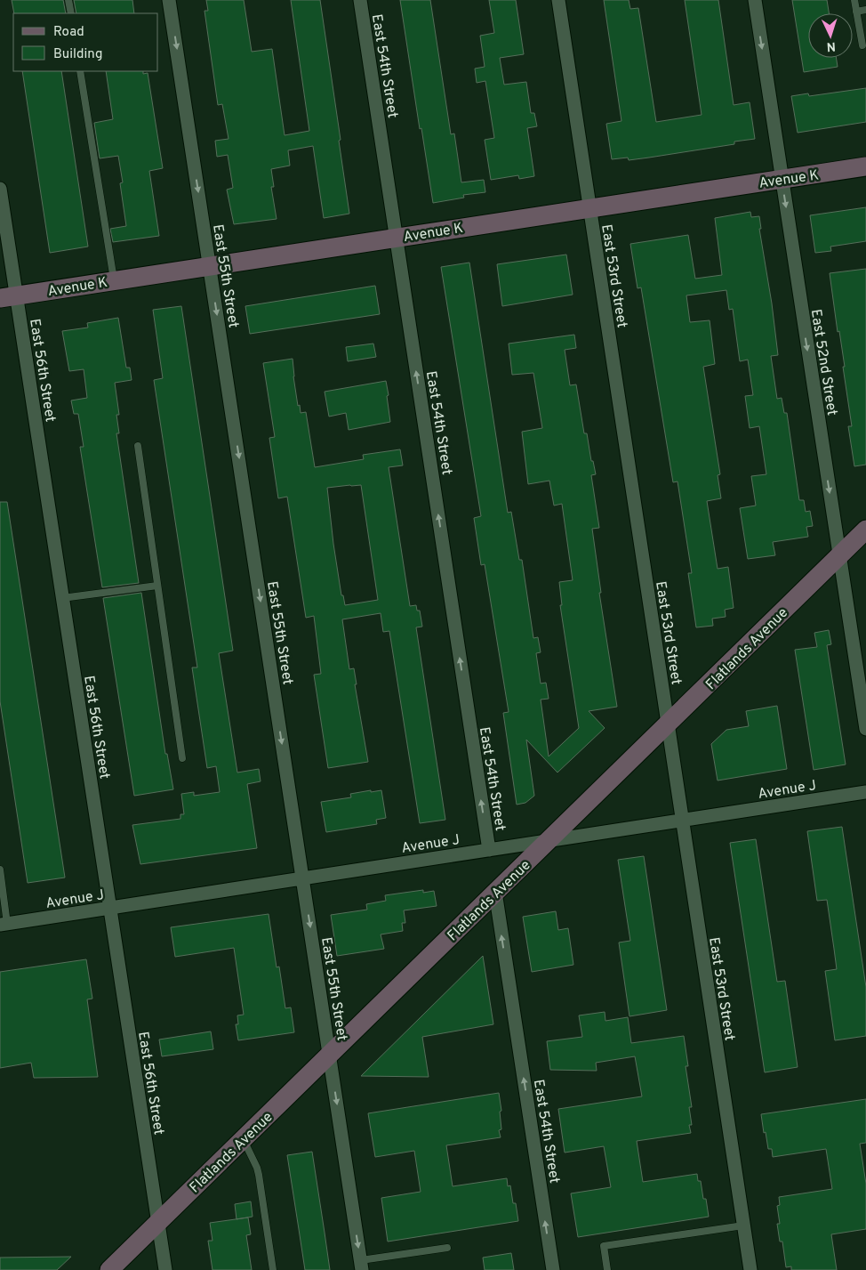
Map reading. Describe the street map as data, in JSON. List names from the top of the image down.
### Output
{
  "streets": {
    "main road": ["Avenue K", "Flatlands Avenue"],
    "street": [
      "East 54th Street",
      "East 55th Street",
      "East 53rd Street",
      "East 52nd Street",
      "East 56th Street",
      "Avenue J"
    ]
  },
  "crossings": [
    ["East 54th Street", "Avenue K"],
    ["East 54th Street", "Flatlands Avenue"],
    ["East 54th Street", "Avenue J"],
    ["Avenue K", "East 55th Street"],
    ["Avenue K", "East 53rd Street"],
    ["Avenue K", "East 52nd Street"],
    ["Avenue K", "East 56th Street"],
    ["East 55th Street", "Flatlands Avenue"],
    ["East 55th Street", "Avenue J"],
    ["East 53rd Street", "Flatlands Avenue"],
    ["East 53rd Street", "Avenue J"],
    ["East 52nd Street", "Flatlands Avenue"],
    ["East 56th Street", "Flatlands Avenue"],
    ["East 56th Street", "Avenue J"],
    ["Flatlands Avenue", "Avenue J"]
  ],
  "one_way": ["East 54th Street", "East 55th Street", "East 52nd Street"],
  "legend": ["Road", "Building"],
  "north": "bottom"
}
